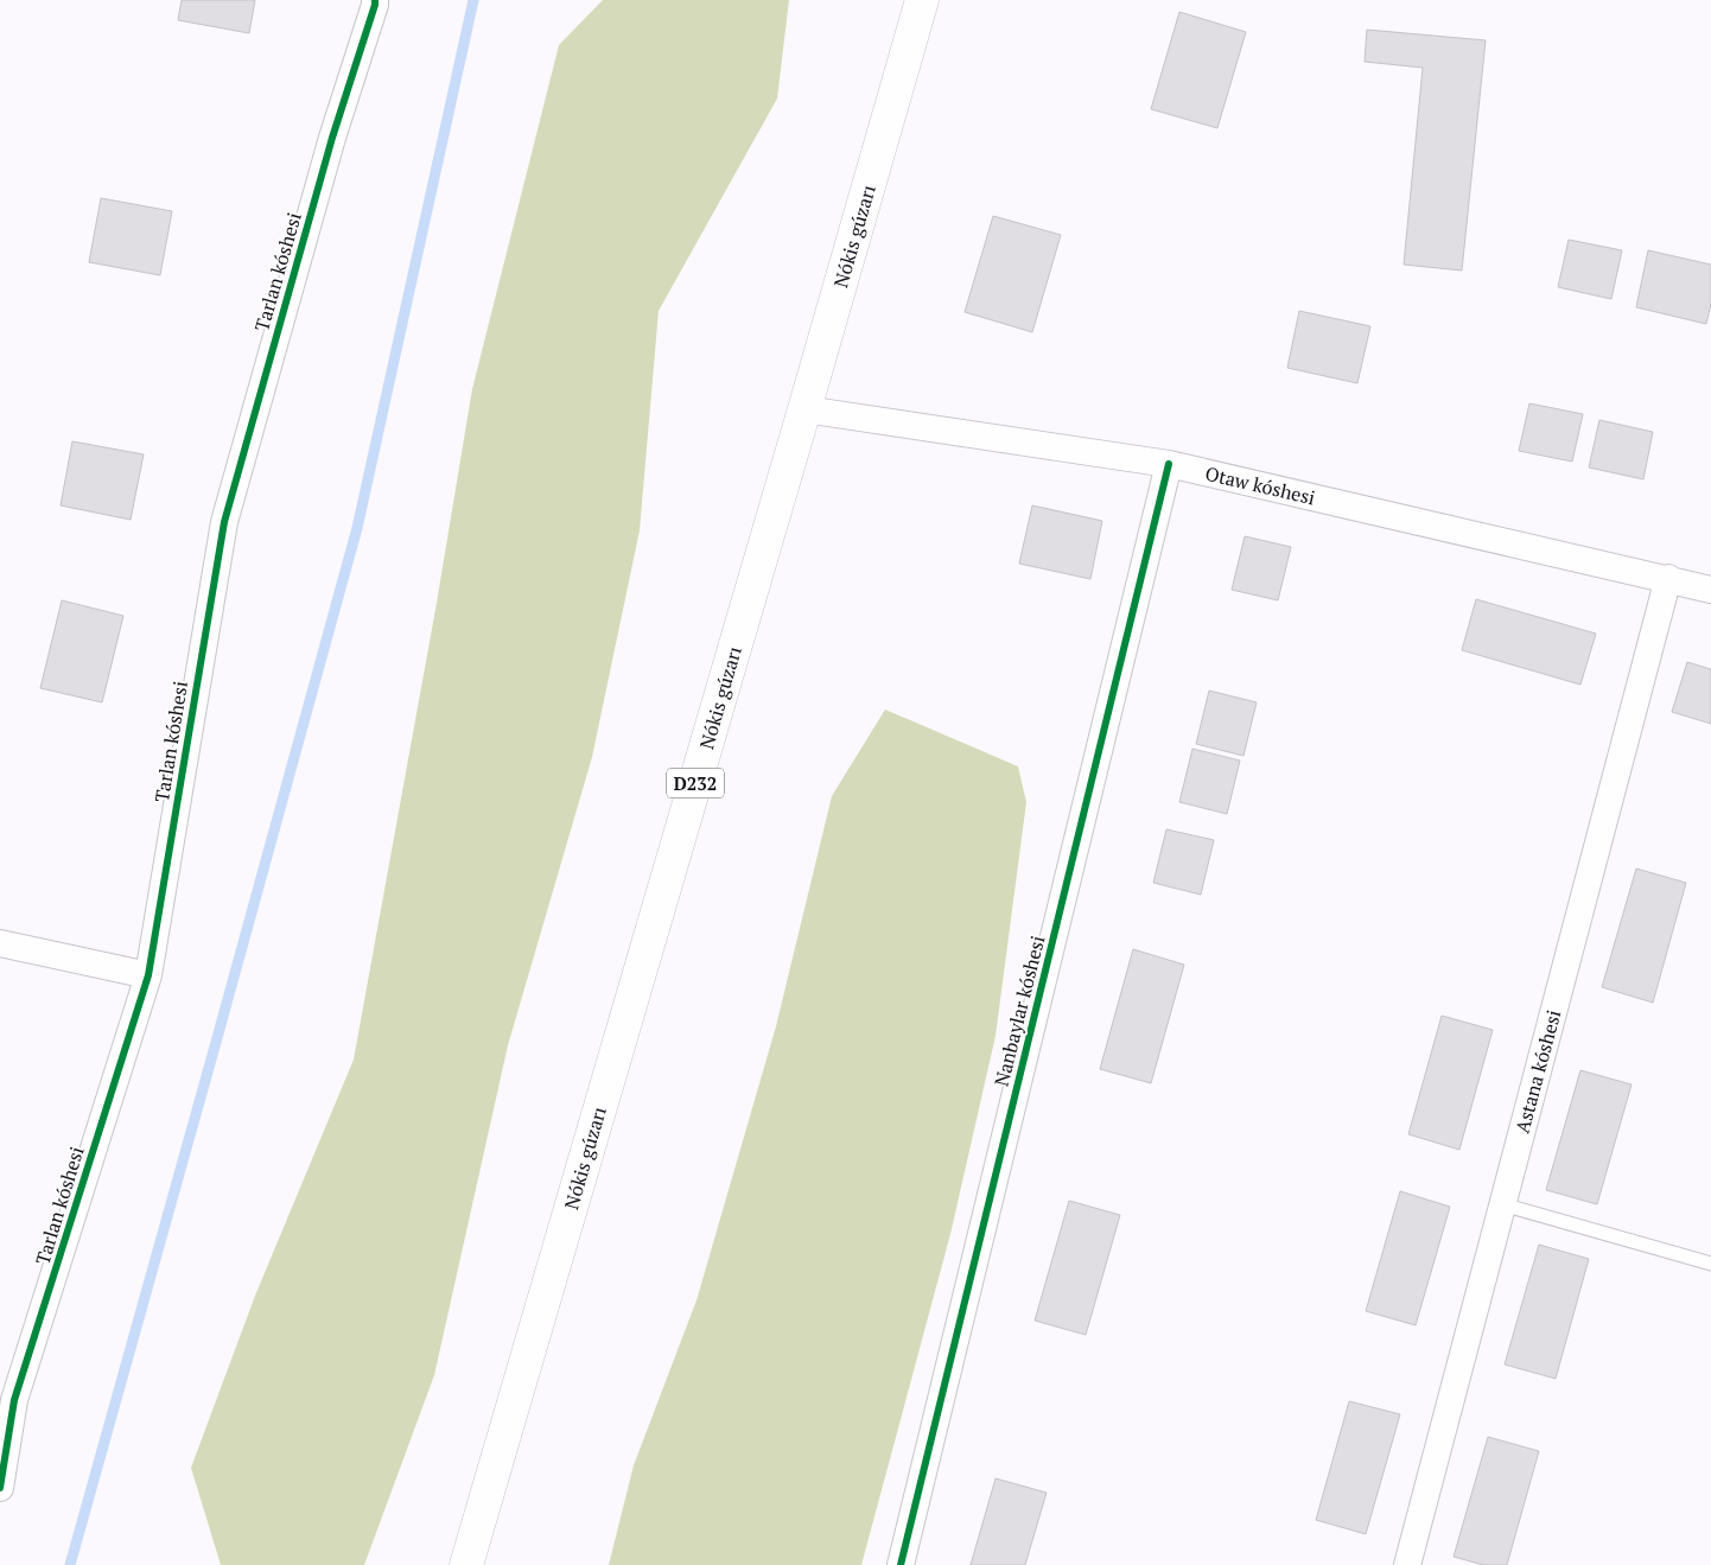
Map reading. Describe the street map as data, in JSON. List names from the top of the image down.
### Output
{
  "streets": {
    "main road": ["Nókis gúzarı", "D232"],
    "street": [
      "Tarlan kóshesi",
      "Otaw kóshesi",
      "Nanbaylar kóshesi",
      "Astana kóshesi"
    ]
  },
  "crossings": [
    ["Nókis gúzarı", "Otaw kóshesi"],
    ["Otaw kóshesi", "Nanbaylar kóshesi"],
    ["Otaw kóshesi", "Astana kóshesi"]
  ]
}
